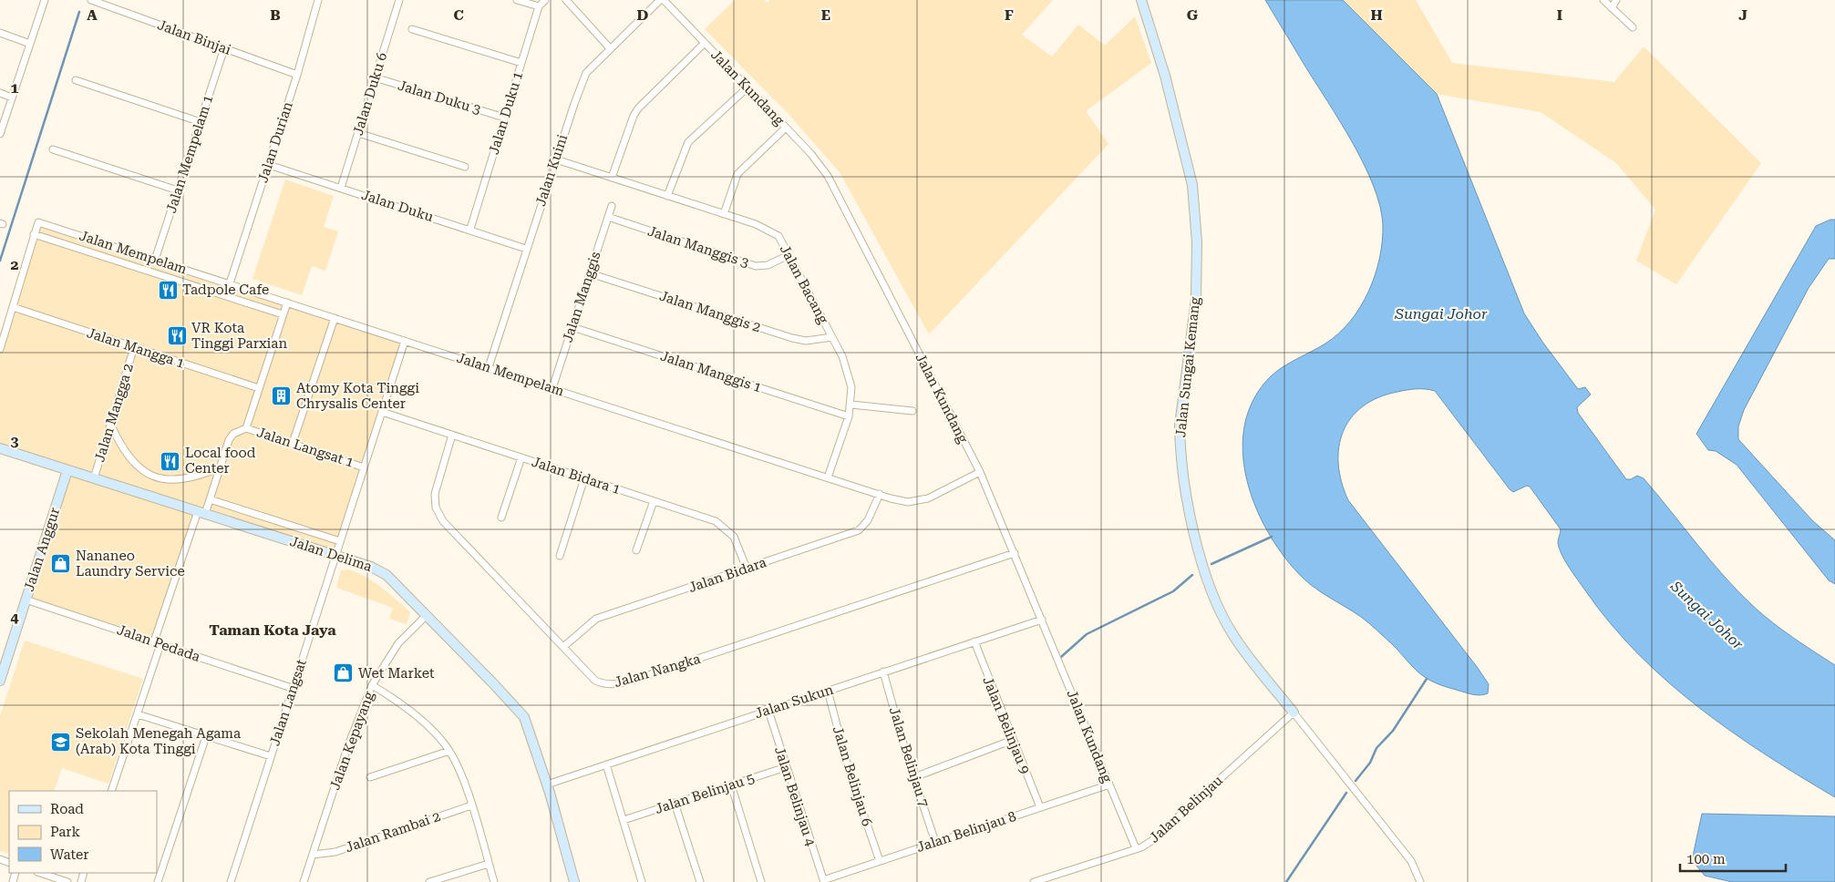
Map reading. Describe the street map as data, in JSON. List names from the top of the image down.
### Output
{
  "streets": {
    "street": [
      "Jalan Binjai",
      "Jalan Kundang",
      "Jalan Duku 6",
      "Jalan Duku 3",
      "Jalan Duku 1",
      "Jalan Durian",
      "Jalan Mempelam 1",
      "Jalan Kuini",
      "Jalan Duku",
      "Jalan Manggis 3",
      "Jalan Mempelam",
      "Jalan Bacang",
      "Jalan Manggis",
      "Jalan Manggis 2",
      "Jalan Mangga 1",
      "Jalan Sungai Kemang",
      "Jalan Manggis 1",
      "Jalan Mangga 2",
      "Jalan Langsat 1",
      "Jalan Bidara 1",
      "Jalan Anggur",
      "Jalan Delima",
      "Jalan Bidara",
      "Jalan Pedada",
      "Jalan Nangka",
      "Jalan Sukun",
      "Jalan Langsat",
      "Jalan Belinjau 9",
      "Jalan Kepayang",
      "Jalan Belinjau 7",
      "Jalan Belinjau 6",
      "Jalan Belinjau 5",
      "Jalan Belinjau 4",
      "Jalan Belinjau",
      "Jalan Rambai 2",
      "Jalan Belinjau 8"
    ]
  },
  "crossings": [
    ["Jalan Binjai", "Jalan Durian"],
    ["Jalan Binjai", "Jalan Mempelam 1"],
    ["Jalan Kundang", "Jalan Kuini"],
    ["Jalan Kundang", "Jalan Mempelam"],
    ["Jalan Kundang", "Jalan Nangka"],
    ["Jalan Kundang", "Jalan Sukun"],
    ["Jalan Kundang", "Jalan Belinjau"],
    ["Jalan Kundang", "Jalan Belinjau 8"],
    ["Jalan Duku 6", "Jalan Duku 3"],
    ["Jalan Duku 6", "Jalan Duku"],
    ["Jalan Duku 3", "Jalan Duku 1"],
    ["Jalan Duku 1", "Jalan Duku"],
    ["Jalan Durian", "Jalan Duku"],
    ["Jalan Durian", "Jalan Mempelam"],
    ["Jalan Mempelam 1", "Jalan Mempelam"],
    ["Jalan Kuini", "Jalan Duku"],
    ["Jalan Kuini", "Jalan Mempelam"],
    ["Jalan Kuini", "Jalan Bacang"],
    ["Jalan Manggis 3", "Jalan Bacang"],
    ["Jalan Manggis 3", "Jalan Manggis"],
    ["Jalan Mempelam", "Jalan Bacang"],
    ["Jalan Mempelam", "Jalan Manggis"],
    ["Jalan Mempelam", "Jalan Bidara"],
    ["Jalan Mempelam", "Jalan Langsat"],
    ["Jalan Bacang", "Jalan Manggis 2"],
    ["Jalan Bacang", "Jalan Manggis 1"],
    ["Jalan Manggis", "Jalan Manggis 2"],
    ["Jalan Manggis", "Jalan Manggis 1"],
    ["Jalan Mangga 1", "Jalan Mangga 2"],
    ["Jalan Sungai Kemang", "Jalan Belinjau"],
    ["Jalan Mangga 2", "Jalan Delima"],
    ["Jalan Langsat 1", "Jalan Langsat"],
    ["Jalan Bidara 1", "Jalan Bidara"],
    ["Jalan Bidara 1", "Jalan Nangka"],
    ["Jalan Bidara 1", "Jalan Langsat"],
    ["Jalan Anggur", "Jalan Delima"],
    ["Jalan Anggur", "Jalan Pedada"],
    ["Jalan Delima", "Jalan Sukun"],
    ["Jalan Delima", "Jalan Langsat"],
    ["Jalan Delima", "Jalan Kepayang"],
    ["Jalan Bidara", "Jalan Nangka"],
    ["Jalan Pedada", "Jalan Langsat"],
    ["Jalan Sukun", "Jalan Belinjau 9"],
    ["Jalan Sukun", "Jalan Belinjau 7"],
    ["Jalan Sukun", "Jalan Belinjau 6"],
    ["Jalan Sukun", "Jalan Belinjau 4"],
    ["Jalan Belinjau 9", "Jalan Belinjau 8"],
    ["Jalan Kepayang", "Jalan Rambai 2"],
    ["Jalan Belinjau 7", "Jalan Belinjau 8"],
    ["Jalan Belinjau 6", "Jalan Belinjau 8"],
    ["Jalan Belinjau 5", "Jalan Belinjau 4"],
    ["Jalan Belinjau 4", "Jalan Belinjau 8"]
  ],
  "districts": ["Taman Kota Jaya"],
  "water": ["Sungai Johor"],
  "places": {
    "restaurant": ["Tadpole Cafe", "VR Kota Tinggi Parxian", "Local food Center"],
    "building": ["Atomy Kota Tinggi Chrysalis Center"],
    "shop": ["Nananeo Laundry Service", "Wet Market"],
    "school or university": ["Sekolah Menegah Agama (Arab) Kota Tinggi"]
  },
  "legend": ["Road", "Park", "Water"],
  "scale_bar": "100 m",
  "grid": {
    "columns": [
      "A",
      "B",
      "C",
      "D",
      "E",
      "F",
      "G",
      "H",
      "I",
      "J"
    ],
    "rows": [
      "1",
      "2",
      "3",
      "4"
    ]
  }
}
